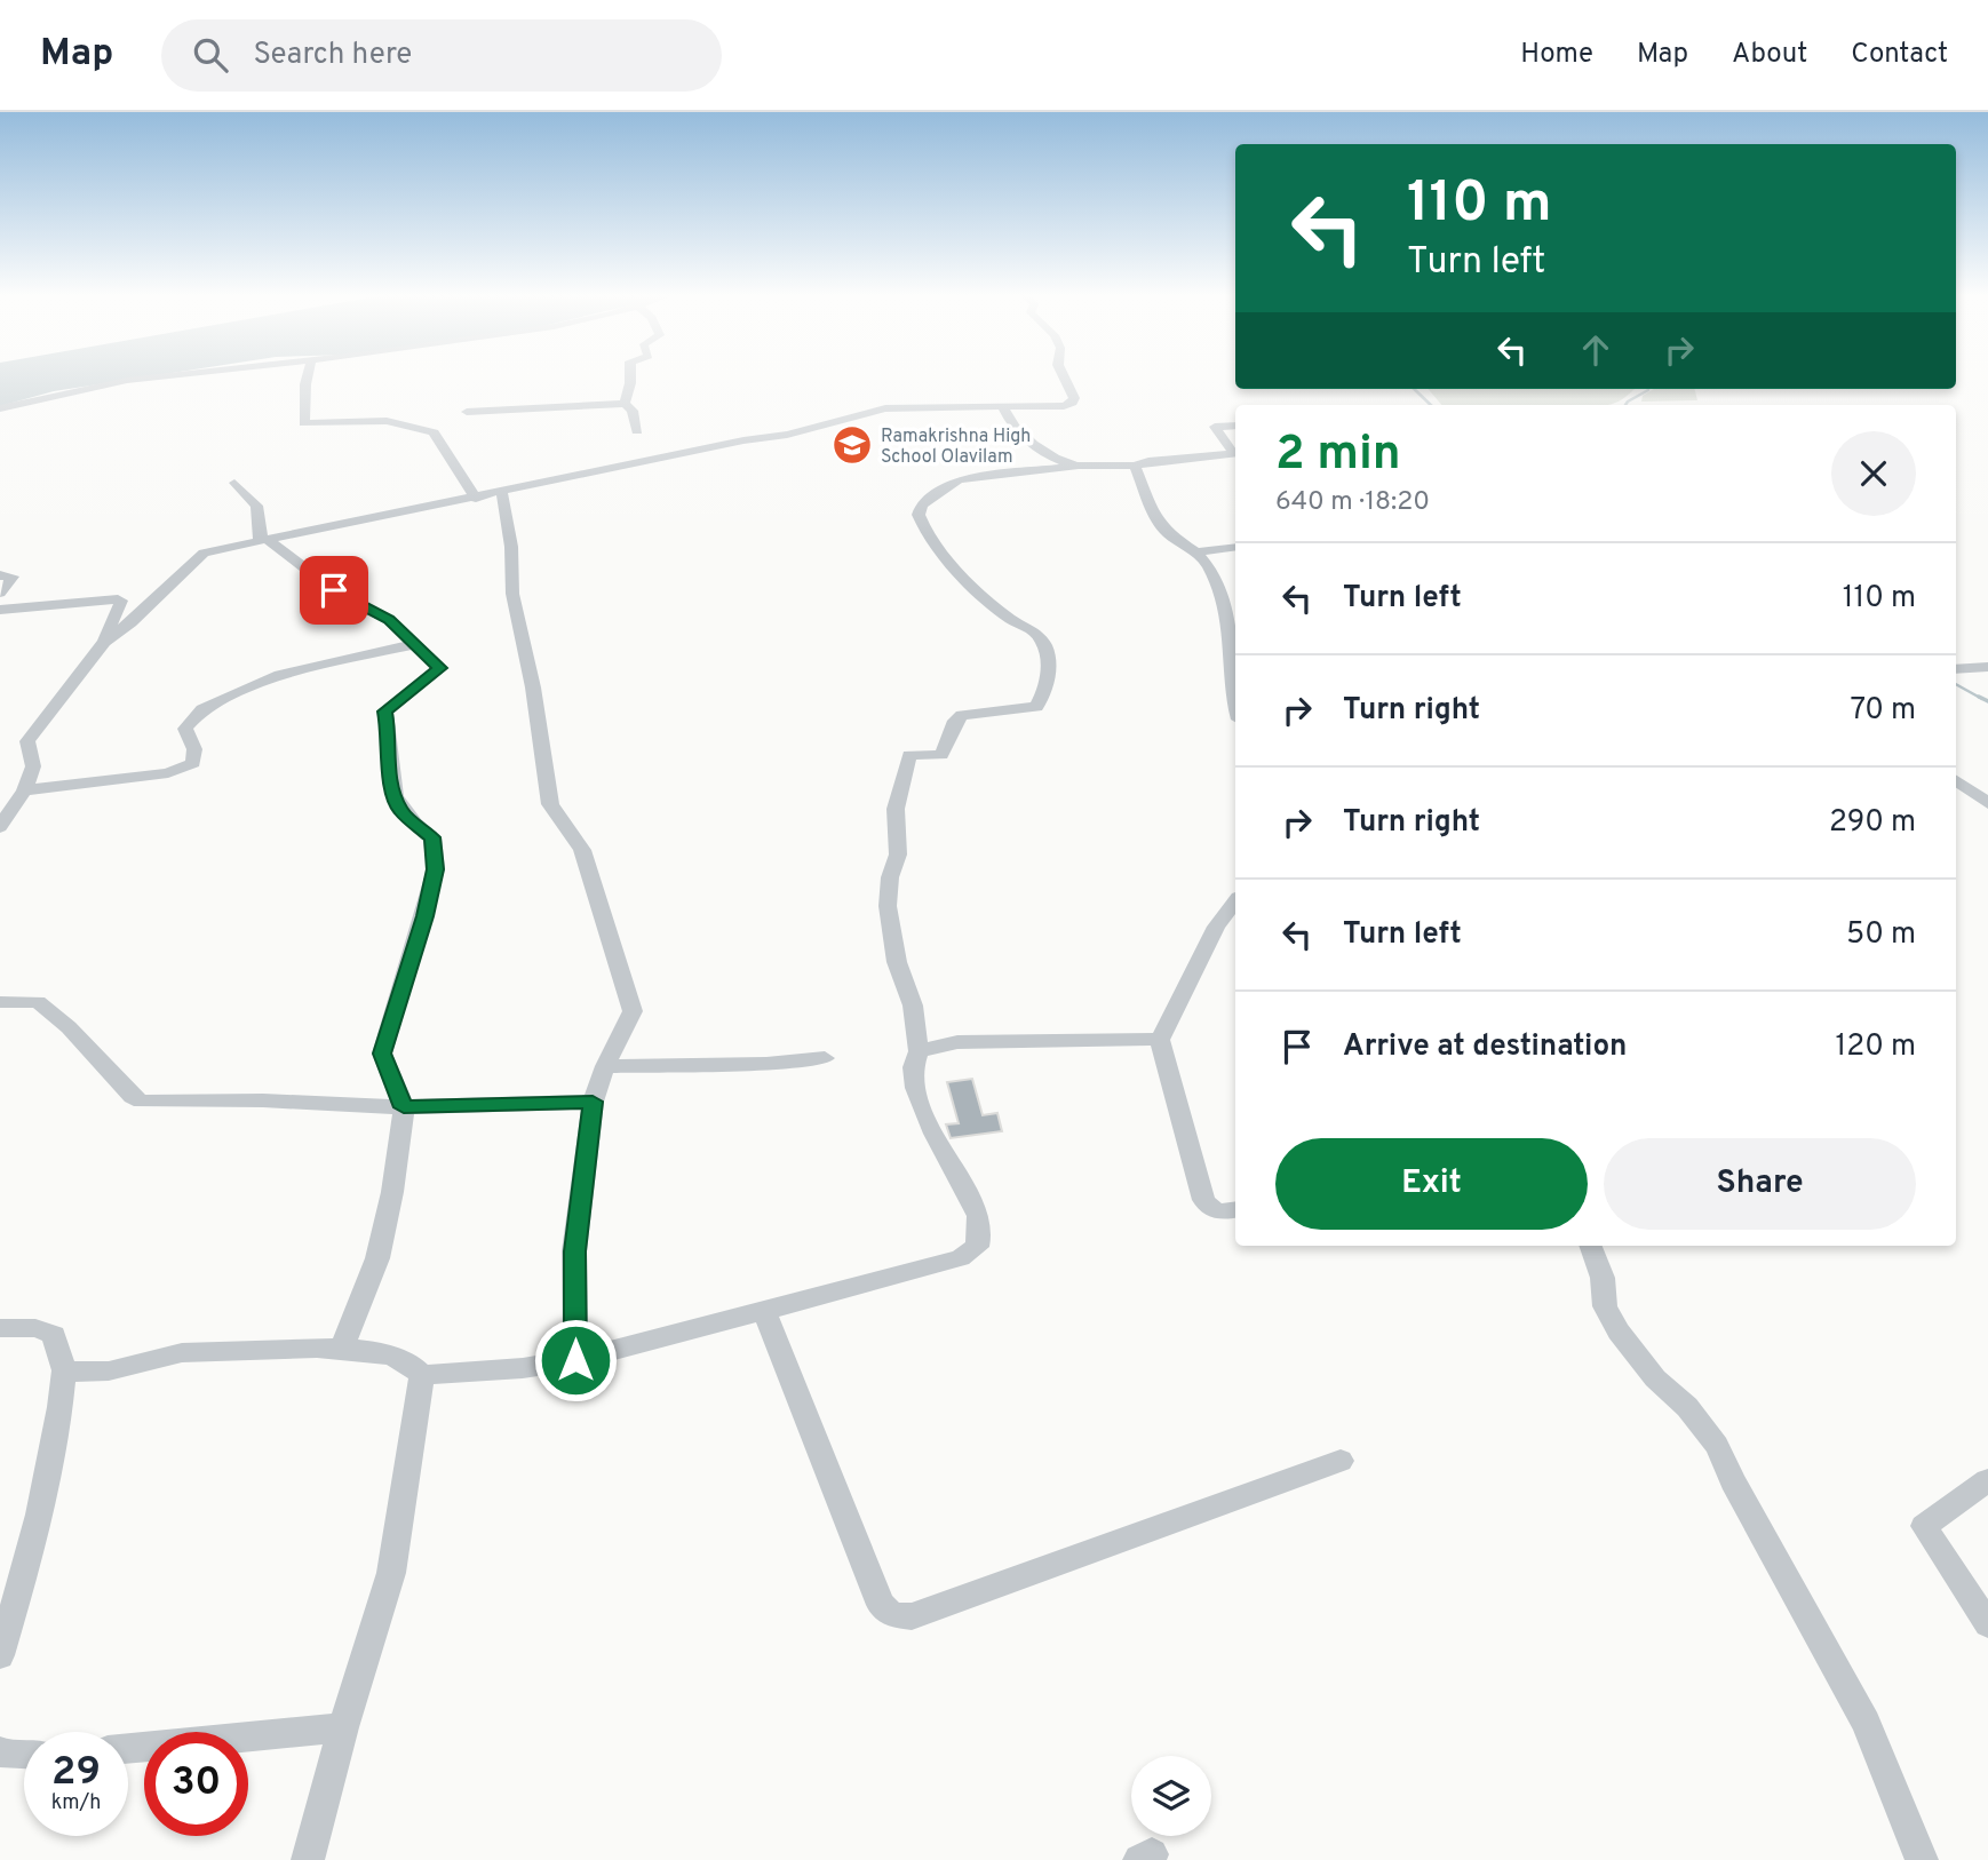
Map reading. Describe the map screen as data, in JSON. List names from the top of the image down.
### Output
{
  "places": {
    "school or university": ["Ramakrishna High School Olavilam"]
  },
  "page": {
    "header": "Map",
    "search": "Search here",
    "nav": [
      "Home",
      "Map",
      "About",
      "Contact"
    ],
    "turn": ["110 m", "Turn left"],
    "heading": ["2 min", "640 m · 18:20"],
    "list": [
      {
        "name": "Turn left",
        "value": "110 m"
      },
      {
        "name": "Turn right",
        "value": "70 m"
      },
      {
        "name": "Turn right",
        "value": "290 m"
      },
      {
        "name": "Turn left",
        "value": "50 m"
      },
      {
        "name": "Arrive at destination",
        "value": "120 m"
      }
    ],
    "buttons": ["Exit", "Share"],
    "speed": "29 km/h",
    "limit": "30"
  }
}
